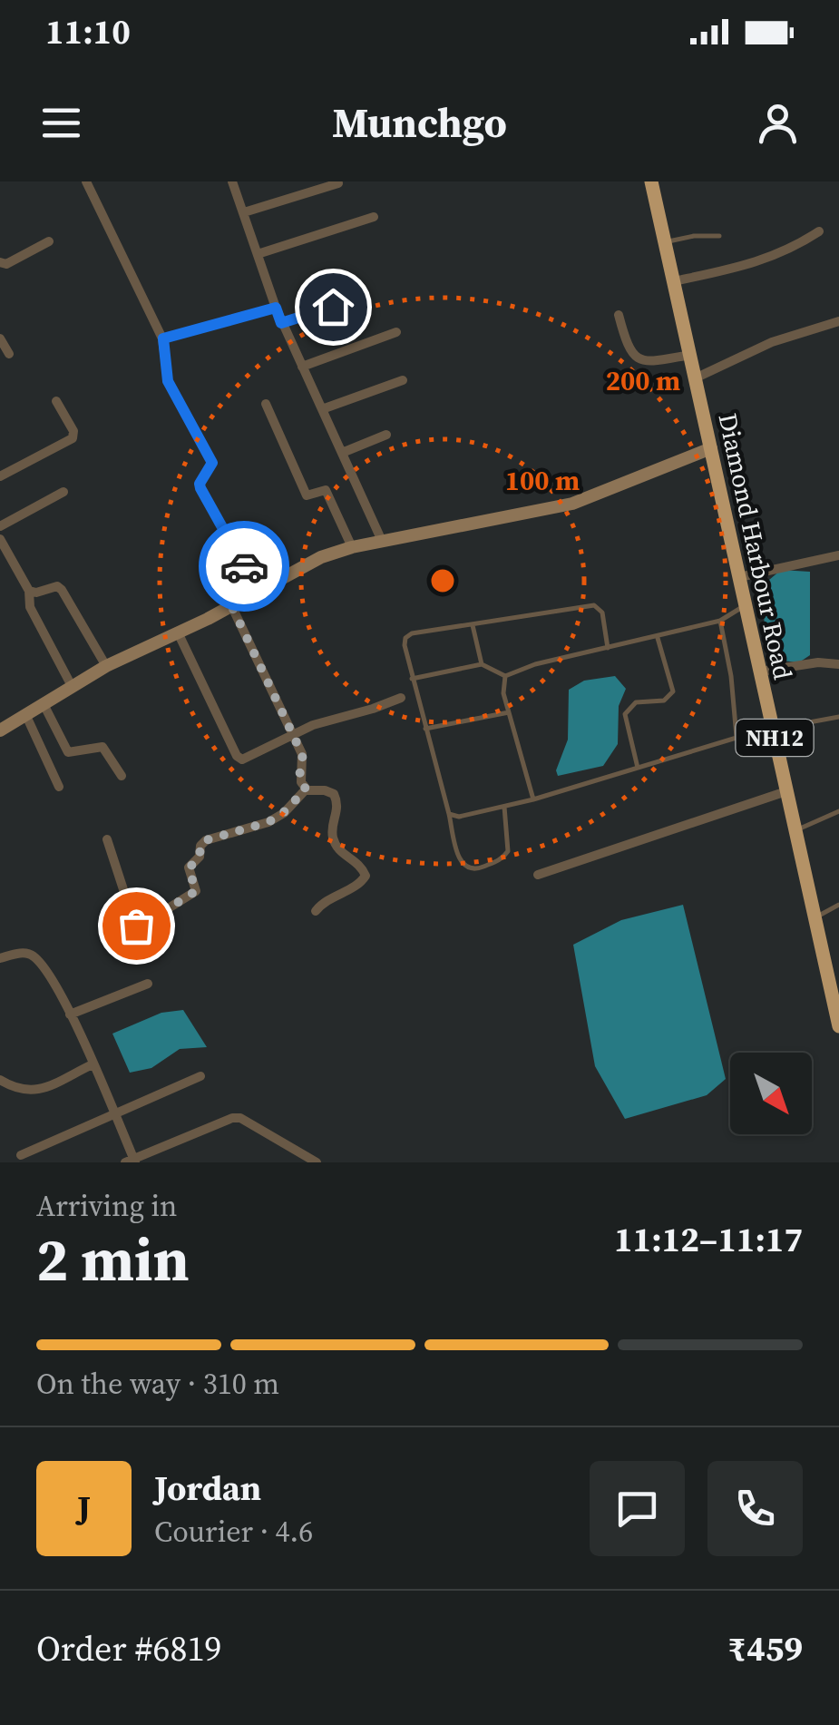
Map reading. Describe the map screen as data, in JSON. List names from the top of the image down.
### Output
{
  "streets": {
    "highway": ["Diamond Harbour Road", "NH12"]
  },
  "north": "bottom right",
  "page": {
    "status": "11:10",
    "header": "Munchgo",
    "heading": ["2 min", "Arriving in", "11:12–11:17"],
    "panel": [
      "Jordan",
      "Courier · 4.6",
      "Order #6819",
      "₹459"
    ],
    "bar": "On the way · 310 m",
    "round": "J"
  },
  "rings": ["200 m", "100 m"]
}
